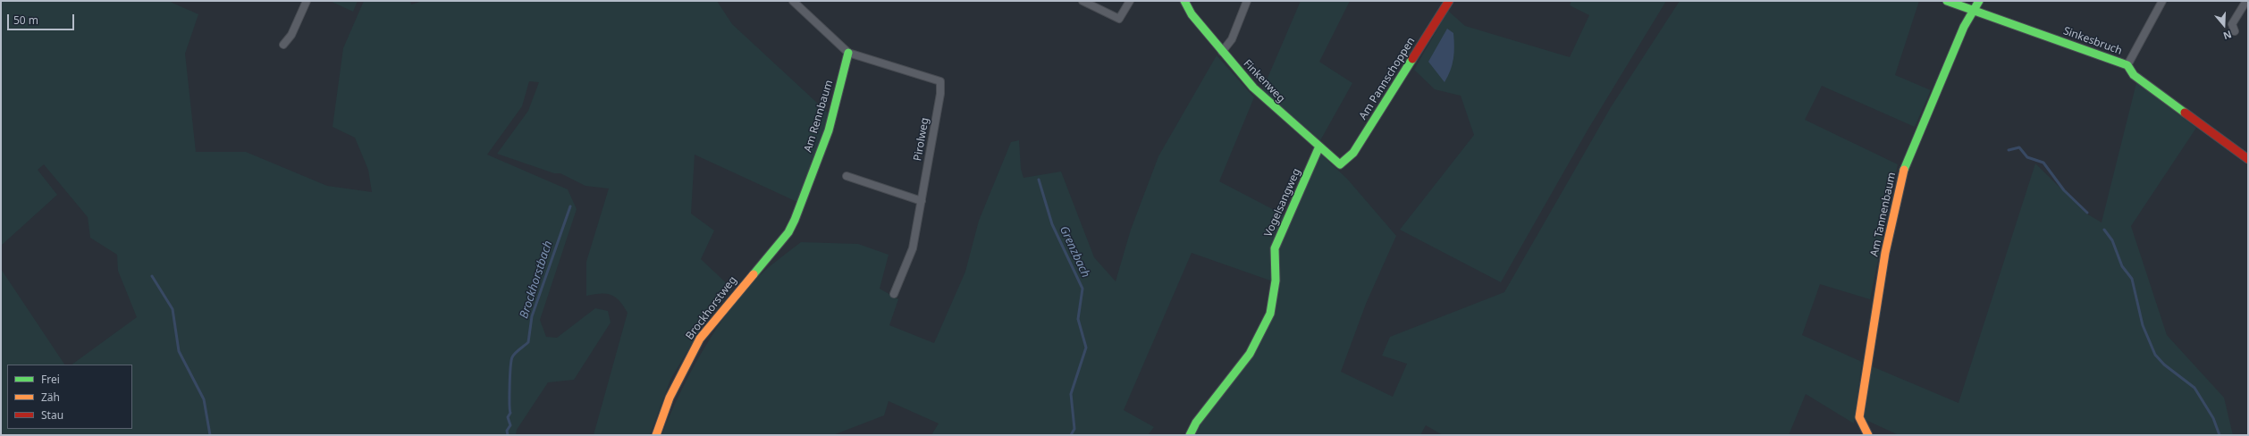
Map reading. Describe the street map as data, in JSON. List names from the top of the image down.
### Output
{
  "streets": {
    "street": [
      "Sinkesbruch",
      "Am Pannschoppen",
      "Finkenweg",
      "Am Rennbaum",
      "Pirolweg",
      "Vogelsangweg",
      "Am Tannenbaum",
      "Brockhorstweg"
    ]
  },
  "crossings": [
    ["Sinkesbruch", "Am Tannenbaum"],
    ["Am Pannschoppen", "Finkenweg"],
    ["Finkenweg", "Vogelsangweg"],
    ["Am Rennbaum", "Pirolweg"],
    ["Am Rennbaum", "Brockhorstweg"]
  ],
  "water": ["Grenzbach", "Brockhorstbach"],
  "legend": ["Frei", "Zäh", "Stau"],
  "scale_bar": "50 m",
  "north": "bottom"
}
